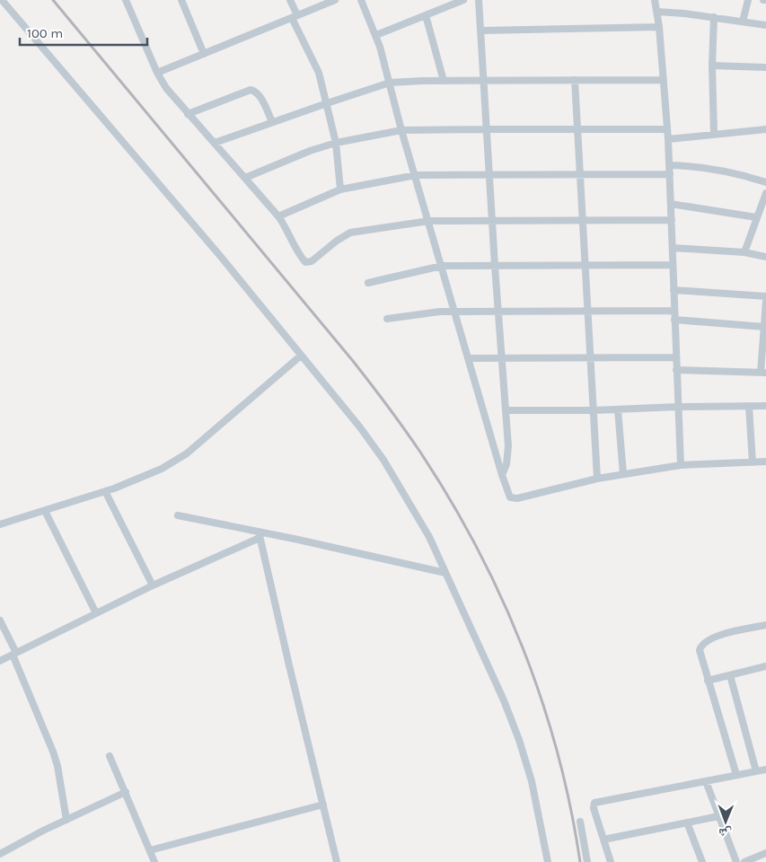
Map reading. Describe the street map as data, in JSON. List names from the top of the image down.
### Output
{
  "scale_bar": "100 m",
  "north": "bottom"
}
